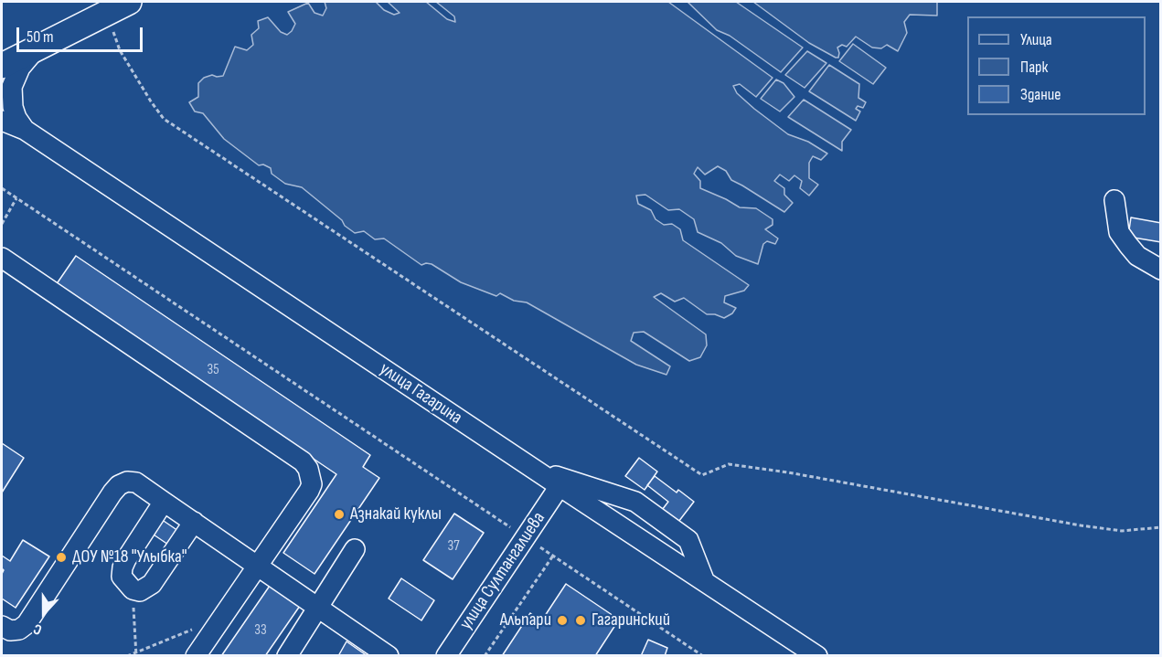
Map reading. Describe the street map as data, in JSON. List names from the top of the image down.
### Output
{
  "streets": {
    "street": ["улица Гагарина", "улица Султангалиева"]
  },
  "crossings": [
    ["улица Гагарина", "улица Султангалиева"]
  ],
  "places": [
    "Азнакай куклы",
    "ДОУ №18 \"Улыбка\"",
    "Альпари",
    "Гагаринский"
  ],
  "house_numbers": ["35", "37", "33"],
  "legend": ["Улица", "Парк", "Здание"],
  "scale_bar": "50 m",
  "north": "bottom"
}
